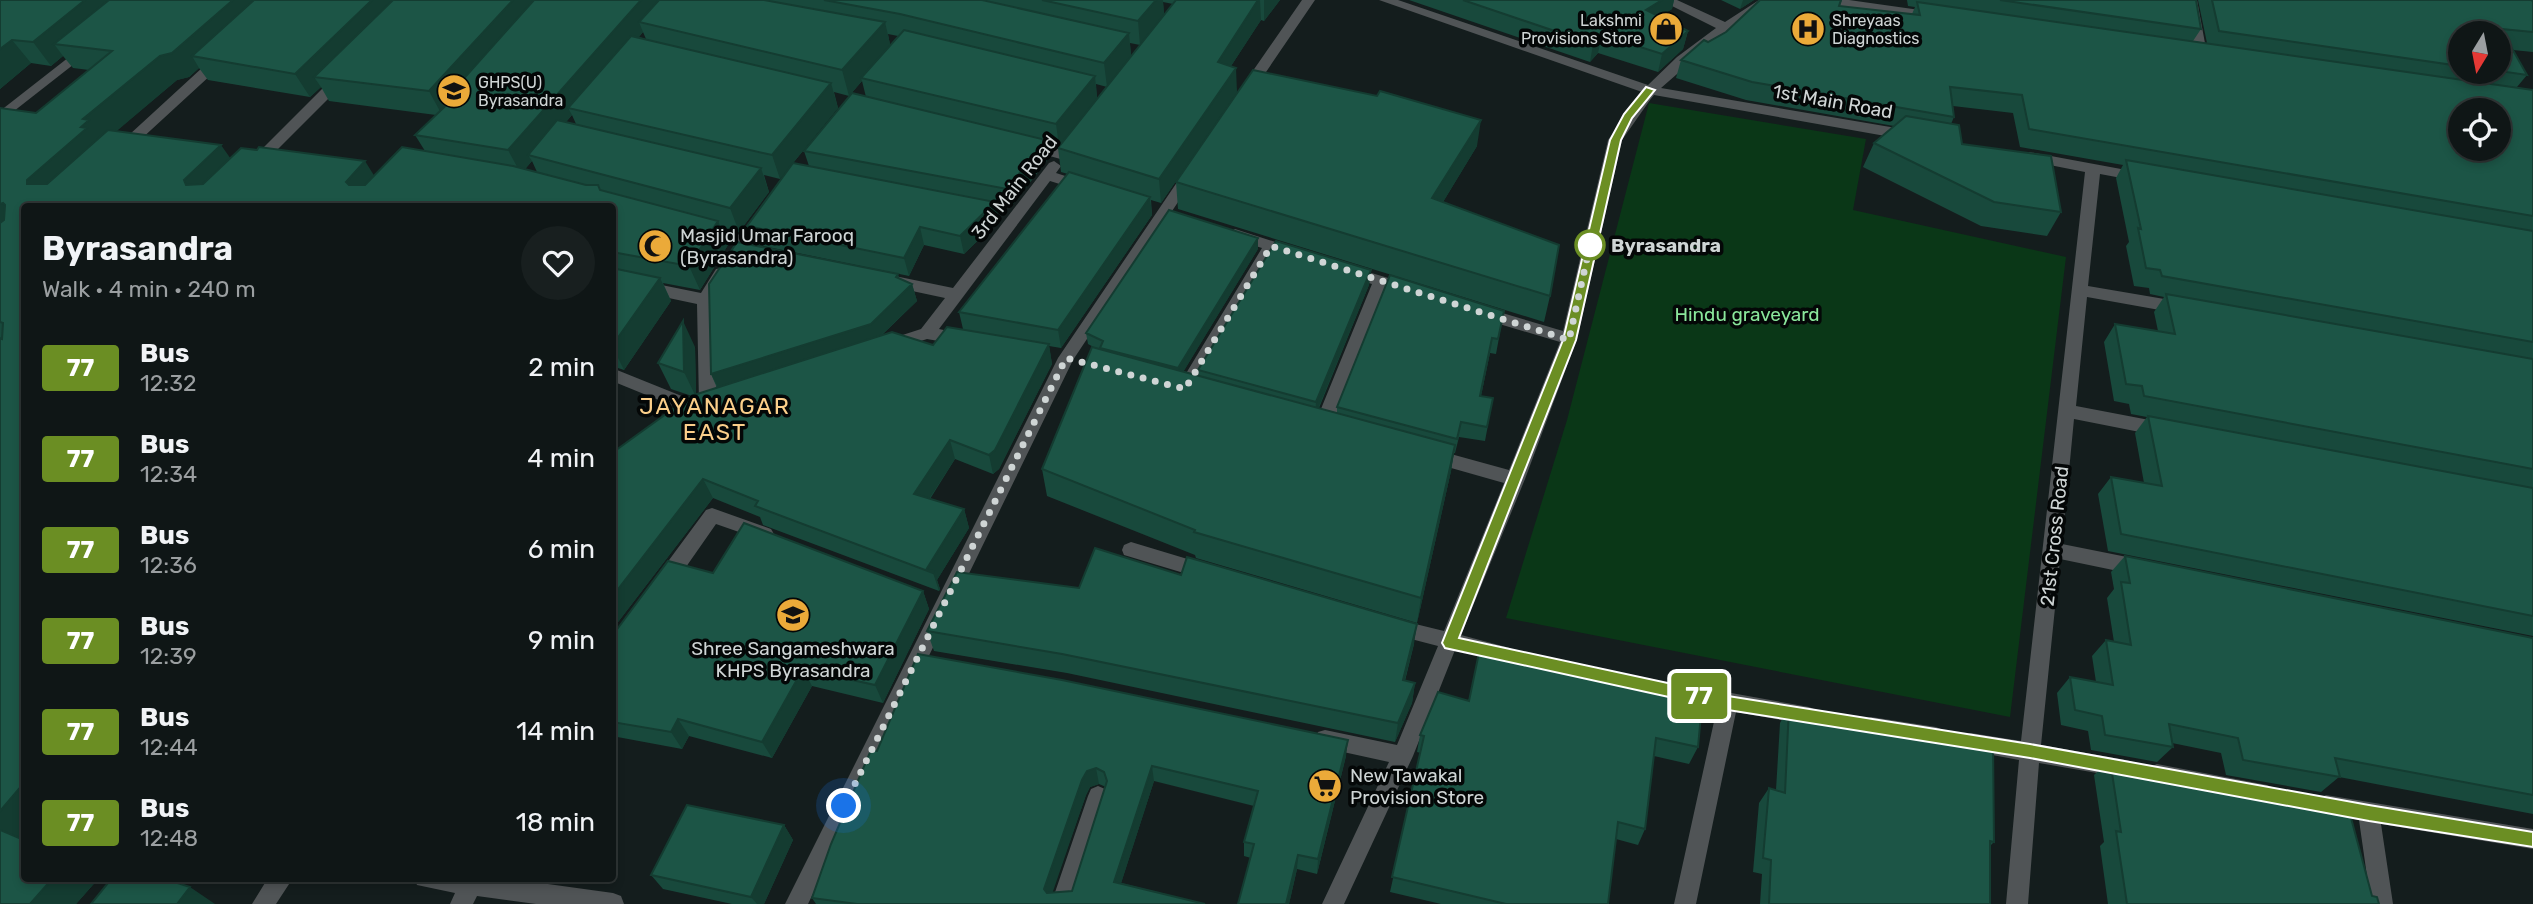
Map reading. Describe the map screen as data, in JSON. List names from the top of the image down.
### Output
{
  "streets": {
    "street": ["1st Main Road", "3rd Main Road", "21st Cross Road"]
  },
  "districts": ["JAYANAGAR EAST"],
  "parks": ["Hindu graveyard"],
  "places": {
    "shop": ["Lakshmi Provisions Store"],
    "hospital": ["Shreyaas Diagnostics"],
    "school or university": ["GHPS(U) Byrasandra", "Shree Sangameshwara KHPS Byrasandra"],
    "other": ["Byrasandra"],
    "mosque": ["Masjid Umar Farooq (Byrasandra)"],
    "supermarket": ["New Tawakal Provision Store"]
  },
  "lines": ["bus line 77"],
  "north": "bottom",
  "page": {
    "on_map": "77",
    "heading": ["Byrasandra", "Walk · 4 min · 240 m"],
    "list": [
      {
        "mark": "77",
        "name": "Bus",
        "note": "12:32",
        "value": "2 min"
      },
      {
        "mark": "77",
        "name": "Bus",
        "note": "12:34",
        "value": "4 min"
      },
      {
        "mark": "77",
        "name": "Bus",
        "note": "12:36",
        "value": "6 min"
      },
      {
        "mark": "77",
        "name": "Bus",
        "note": "12:39",
        "value": "9 min"
      },
      {
        "mark": "77",
        "name": "Bus",
        "note": "12:44",
        "value": "14 min"
      },
      {
        "mark": "77",
        "name": "Bus",
        "note": "12:48",
        "value": "18 min"
      }
    ]
  }
}
